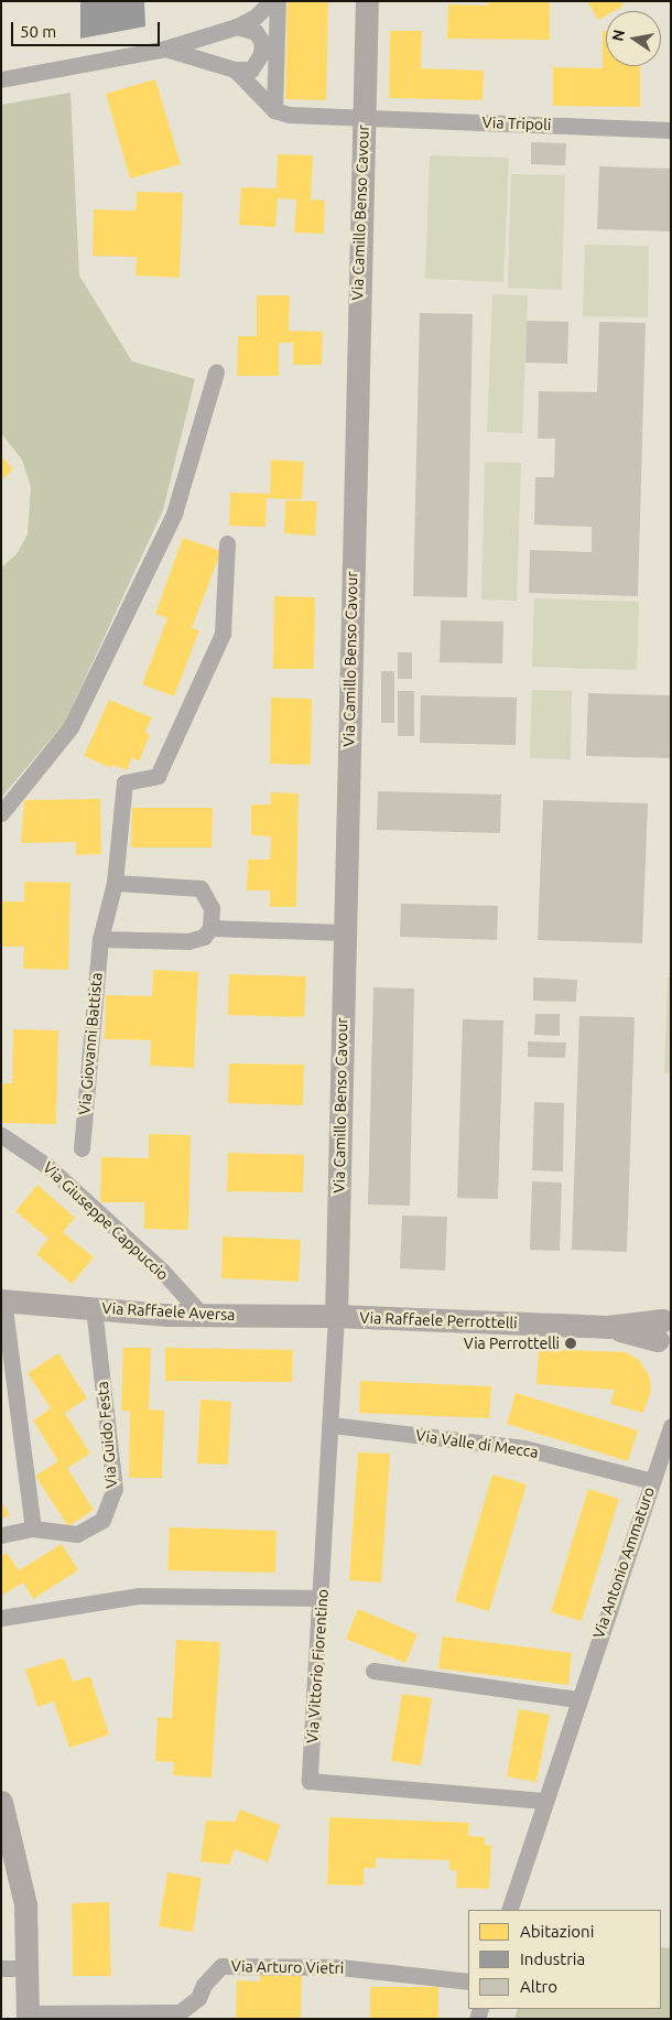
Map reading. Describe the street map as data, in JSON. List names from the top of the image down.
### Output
{
  "streets": {
    "street": [
      "Via Tripoli",
      "Via Camillo Benso Cavour",
      "Via Giovanni Battista",
      "Via Giuseppe Cappuccio",
      "Via Raffaele Aversa",
      "Via Raffaele Perrottelli",
      "Via Guido Festa",
      "Via Valle di Mecca",
      "Via Antonio Ammaturo",
      "Via Vittorio Fiorentino",
      "Via Arturo Vietri"
    ]
  },
  "crossings": [
    ["Via Tripoli", "Via Camillo Benso Cavour"],
    ["Via Camillo Benso Cavour", "Via Raffaele Aversa"],
    ["Via Camillo Benso Cavour", "Via Raffaele Perrottelli"],
    ["Via Camillo Benso Cavour", "Via Vittorio Fiorentino"],
    ["Via Giuseppe Cappuccio", "Via Raffaele Aversa"],
    ["Via Raffaele Aversa", "Via Raffaele Perrottelli"],
    ["Via Raffaele Aversa", "Via Guido Festa"],
    ["Via Raffaele Aversa", "Via Vittorio Fiorentino"],
    ["Via Raffaele Perrottelli", "Via Vittorio Fiorentino"],
    ["Via Valle di Mecca", "Via Antonio Ammaturo"],
    ["Via Valle di Mecca", "Via Vittorio Fiorentino"],
    ["Via Antonio Ammaturo", "Via Vittorio Fiorentino"]
  ],
  "places": ["Via Perrottelli"],
  "legend": ["Abitazioni", "Industria", "Altro"],
  "scale_bar": "50 m",
  "north": "left"
}
